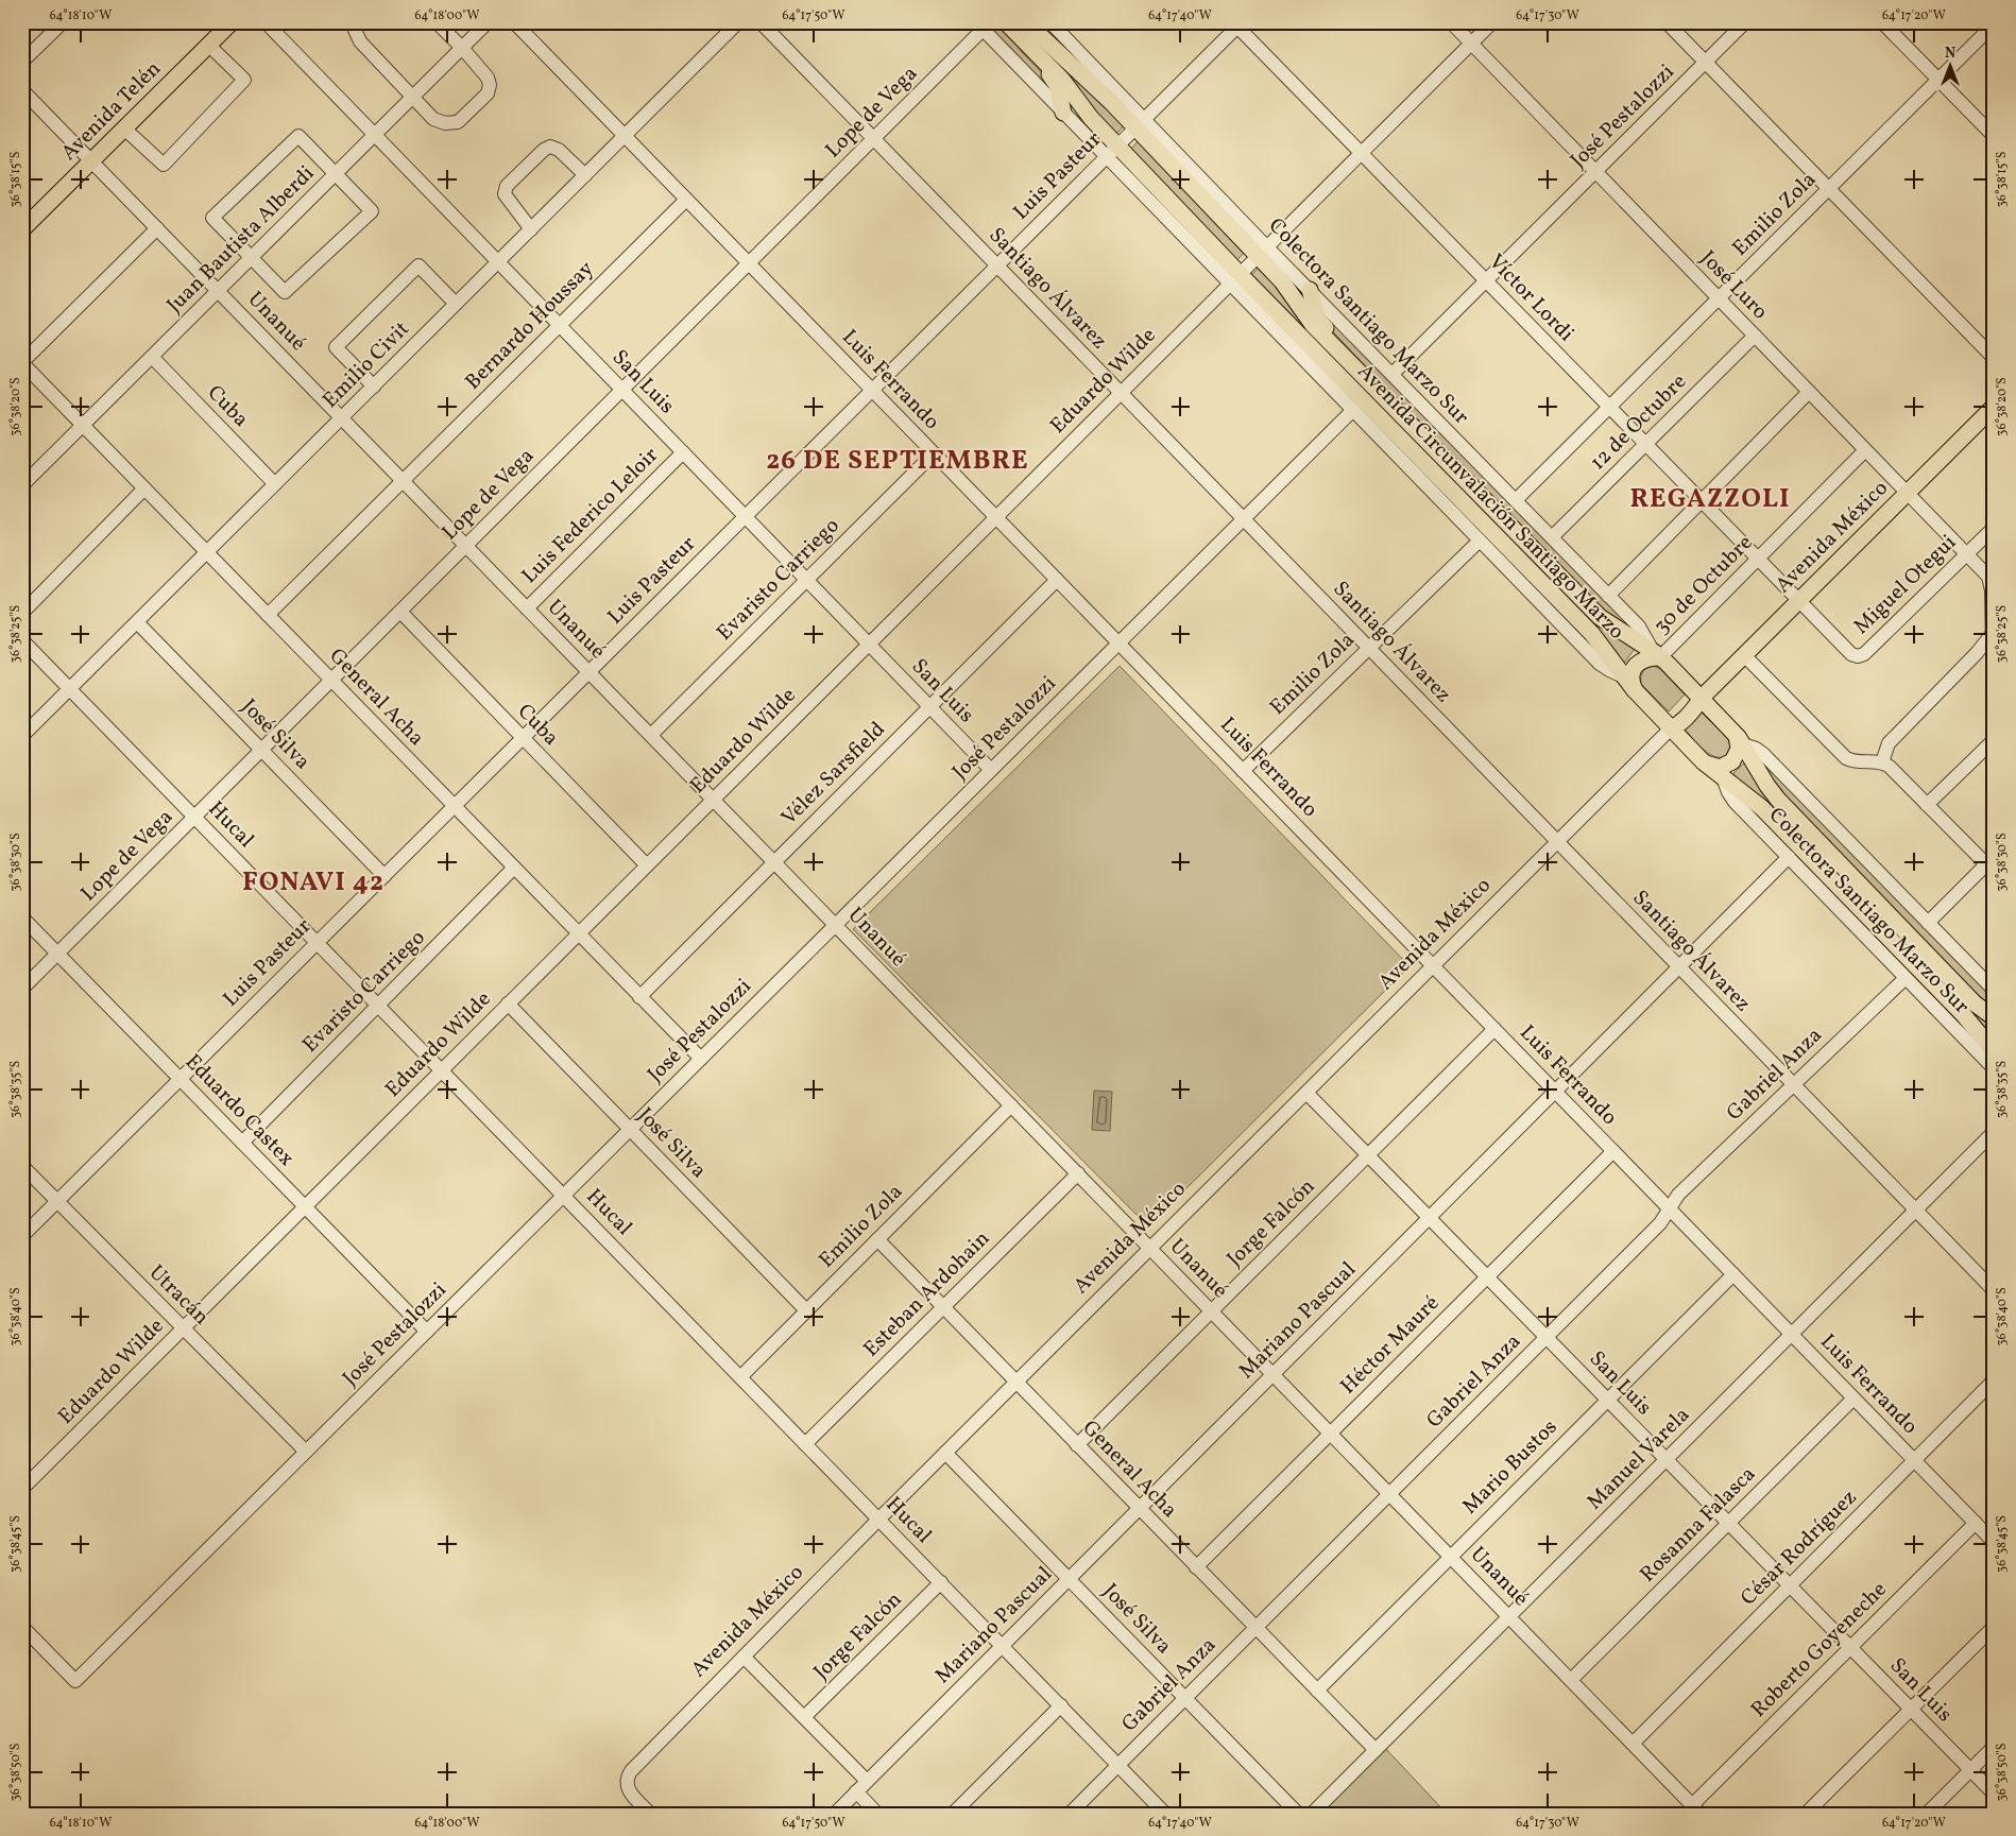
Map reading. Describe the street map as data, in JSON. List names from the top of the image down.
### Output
{
  "streets": {
    "main road": ["Avenida Telén", "Avenida Circunvalación Santiago Marzo", "Avenida México"],
    "street": [
      "Lope de Vega",
      "José Pestalozzi",
      "Luis Pasteur",
      "Emilio Zola",
      "Juan Bautista Alberdi",
      "José Luro",
      "Santiago Álvarez",
      "Víctor Lordi",
      "Unanué",
      "Colectora Santiago Marzo Sur",
      "Bernardo Houssay",
      "Emilio Civit",
      "Luis Ferrando",
      "Eduardo Wilde",
      "San Luis",
      "Cuba",
      "12 de Octubre",
      "Luis Federico Leloir",
      "Evaristo Carriego",
      "30 de Octubre",
      "Miguel Otegui",
      "General Acha",
      "José Silva",
      "Vélez Sarsfield",
      "Hucal",
      "Gabriel Anza",
      "Eduardo Castex",
      "Jorge Falcón",
      "Esteban Ardohain",
      "Utracán",
      "Mariano Pascual",
      "Héctor Mauré",
      "Manuel Varela",
      "Mario Bustos",
      "Rosanna Falasca",
      "César Rodríguez",
      "Roberto Goyeneche"
    ]
  },
  "crossings": [
    ["Avenida Telén", "Unanué"],
    ["Lope de Vega", "Santiago Álvarez"],
    ["Lope de Vega", "Unanué"],
    ["Lope de Vega", "Luis Ferrando"],
    ["Lope de Vega", "San Luis"],
    ["Lope de Vega", "Cuba"],
    ["Lope de Vega", "General Acha"],
    ["Lope de Vega", "José Silva"],
    ["Lope de Vega", "Hucal"],
    ["Lope de Vega", "Eduardo Castex"],
    ["José Pestalozzi", "José Luro"],
    ["José Pestalozzi", "Santiago Álvarez"],
    ["José Pestalozzi", "Víctor Lordi"],
    ["José Pestalozzi", "Unanué"],
    ["José Pestalozzi", "Colectora Santiago Marzo Sur"],
    ["José Pestalozzi", "Luis Ferrando"],
    ["José Pestalozzi", "San Luis"],
    ["José Pestalozzi", "General Acha"],
    ["José Pestalozzi", "José Silva"],
    ["José Pestalozzi", "Hucal"],
    ["José Pestalozzi", "Eduardo Castex"],
    ["José Pestalozzi", "Utracán"],
    ["Luis Pasteur", "Santiago Álvarez"],
    ["Luis Pasteur", "Víctor Lordi"],
    ["Luis Pasteur", "Unanué"],
    ["Luis Pasteur", "Luis Ferrando"],
    ["Luis Pasteur", "San Luis"],
    ["Luis Pasteur", "Cuba"],
    ["Luis Pasteur", "Avenida Circunvalación Santiago Marzo"],
    ["Luis Pasteur", "General Acha"],
    ["Luis Pasteur", "José Silva"],
    ["Luis Pasteur", "Hucal"],
    ["Luis Pasteur", "Eduardo Castex"],
    ["Luis Pasteur", "Utracán"],
    ["Emilio Zola", "José Luro"],
    ["Emilio Zola", "Santiago Álvarez"],
    ["Emilio Zola", "Víctor Lordi"],
    ["Emilio Zola", "Unanué"],
    ["Emilio Zola", "Colectora Santiago Marzo Sur"],
    ["Emilio Zola", "Luis Ferrando"],
    ["Emilio Zola", "General Acha"],
    ["Emilio Zola", "José Silva"],
    ["Emilio Zola", "Hucal"],
    ["Juan Bautista Alberdi", "Unanué"],
    ["Juan Bautista Alberdi", "San Luis"],
    ["Juan Bautista Alberdi", "Cuba"],
    ["Juan Bautista Alberdi", "General Acha"],
    ["José Luro", "Eduardo Wilde"],
    ["José Luro", "12 de Octubre"],
    ["José Luro", "Avenida México"],
    ["José Luro", "30 de Octubre"],
    ["José Luro", "Miguel Otegui"],
    ["Santiago Álvarez", "Eduardo Wilde"],
    ["Santiago Álvarez", "Avenida México"],
    ["Santiago Álvarez", "Gabriel Anza"],
    ["Santiago Álvarez", "Mariano Pascual"],
    ["Santiago Álvarez", "Manuel Varela"],
    ["Víctor Lordi", "Eduardo Wilde"],
    ["Víctor Lordi", "12 de Octubre"],
    ["Víctor Lordi", "Avenida México"],
    ["Víctor Lordi", "30 de Octubre"],
    ["Víctor Lordi", "Miguel Otegui"],
    ["Unanué", "Bernardo Houssay"],
    ["Unanué", "Emilio Civit"],
    ["Unanué", "Eduardo Wilde"],
    ["Unanué", "Luis Federico Leloir"],
    ["Unanué", "Avenida México"],
    ["Unanué", "Evaristo Carriego"],
    ["Unanué", "Vélez Sarsfield"],
    ["Unanué", "Gabriel Anza"],
    ["Unanué", "Jorge Falcón"],
    ["Unanué", "Esteban Ardohain"],
    ["Unanué", "Mariano Pascual"],
    ["Unanué", "Héctor Mauré"],
    ["Unanué", "Manuel Varela"],
    ["Unanué", "Mario Bustos"],
    ["Unanué", "Rosanna Falasca"],
    ["Unanué", "César Rodríguez"],
    ["Unanué", "Roberto Goyeneche"],
    ["Colectora Santiago Marzo Sur", "Eduardo Wilde"],
    ["Colectora Santiago Marzo Sur", "12 de Octubre"],
    ["Colectora Santiago Marzo Sur", "Avenida Circunvalación Santiago Marzo"],
    ["Colectora Santiago Marzo Sur", "30 de Octubre"],
    ["Colectora Santiago Marzo Sur", "Gabriel Anza"],
    ["Colectora Santiago Marzo Sur", "Mariano Pascual"],
    ["Bernardo Houssay", "Luis Ferrando"],
    ["Bernardo Houssay", "San Luis"],
    ["Bernardo Houssay", "General Acha"],
    ["Emilio Civit", "Luis Ferrando"],
    ["Emilio Civit", "San Luis"],
    ["Emilio Civit", "Cuba"],
    ["Emilio Civit", "General Acha"],
    ["Emilio Civit", "José Silva"],
    ["Emilio Civit", "Hucal"],
    ["Luis Ferrando", "Eduardo Wilde"],
    ["Luis Ferrando", "Avenida México"],
    ["Luis Ferrando", "Evaristo Carriego"],
    ["Luis Ferrando", "Vélez Sarsfield"],
    ["Luis Ferrando", "Gabriel Anza"],
    ["Luis Ferrando", "Jorge Falcón"],
    ["Luis Ferrando", "Mariano Pascual"],
    ["Luis Ferrando", "Héctor Mauré"],
    ["Luis Ferrando", "Manuel Varela"],
    ["Luis Ferrando", "Mario Bustos"],
    ["Luis Ferrando", "Rosanna Falasca"],
    ["Luis Ferrando", "César Rodríguez"],
    ["Luis Ferrando", "Roberto Goyeneche"],
    ["Eduardo Wilde", "San Luis"],
    ["Eduardo Wilde", "Cuba"],
    ["Eduardo Wilde", "Avenida Circunvalación Santiago Marzo"],
    ["Eduardo Wilde", "General Acha"],
    ["Eduardo Wilde", "José Silva"],
    ["Eduardo Wilde", "Hucal"],
    ["Eduardo Wilde", "Eduardo Castex"],
    ["Eduardo Wilde", "Utracán"],
    ["San Luis", "Luis Federico Leloir"],
    ["San Luis", "Avenida México"],
    ["San Luis", "Evaristo Carriego"],
    ["San Luis", "Vélez Sarsfield"],
    ["San Luis", "Gabriel Anza"],
    ["San Luis", "Jorge Falcón"],
    ["San Luis", "Mariano Pascual"],
    ["San Luis", "Héctor Mauré"],
    ["San Luis", "Manuel Varela"],
    ["San Luis", "Mario Bustos"],
    ["San Luis", "Rosanna Falasca"],
    ["San Luis", "César Rodríguez"],
    ["San Luis", "Roberto Goyeneche"],
    ["Avenida Circunvalación Santiago Marzo", "Avenida México"],
    ["Avenida Circunvalación Santiago Marzo", "30 de Octubre"],
    ["Avenida México", "Miguel Otegui"],
    ["Avenida México", "General Acha"],
    ["Avenida México", "José Silva"],
    ["Avenida México", "Hucal"],
    ["Evaristo Carriego", "General Acha"],
    ["Evaristo Carriego", "Hucal"],
    ["Evaristo Carriego", "Eduardo Castex"],
    ["General Acha", "Vélez Sarsfield"],
    ["General Acha", "Gabriel Anza"],
    ["General Acha", "Jorge Falcón"],
    ["General Acha", "Esteban Ardohain"],
    ["General Acha", "Mariano Pascual"],
    ["General Acha", "Héctor Mauré"],
    ["General Acha", "Manuel Varela"],
    ["General Acha", "Mario Bustos"],
    ["José Silva", "Gabriel Anza"],
    ["José Silva", "Mariano Pascual"],
    ["Hucal", "Gabriel Anza"],
    ["Hucal", "Jorge Falcón"],
    ["Hucal", "Esteban Ardohain"],
    ["Hucal", "Mariano Pascual"]
  ],
  "districts": ["26 DE SEPTIEMBRE", "REGAZZOLI", "FONAVI 42"],
  "north": "top",
  "coordinates": [
    "64°18'10\"W",
    "64°18'00\"W",
    "64°17'50\"W",
    "64°17'40\"W",
    "64°17'30\"W",
    "64°17'20\"W",
    "36°38'15\"S",
    "36°38'20\"S",
    "36°38'25\"S",
    "36°38'30\"S",
    "36°38'35\"S",
    "36°38'40\"S",
    "36°38'45\"S",
    "36°38'50\"S"
  ]
}
